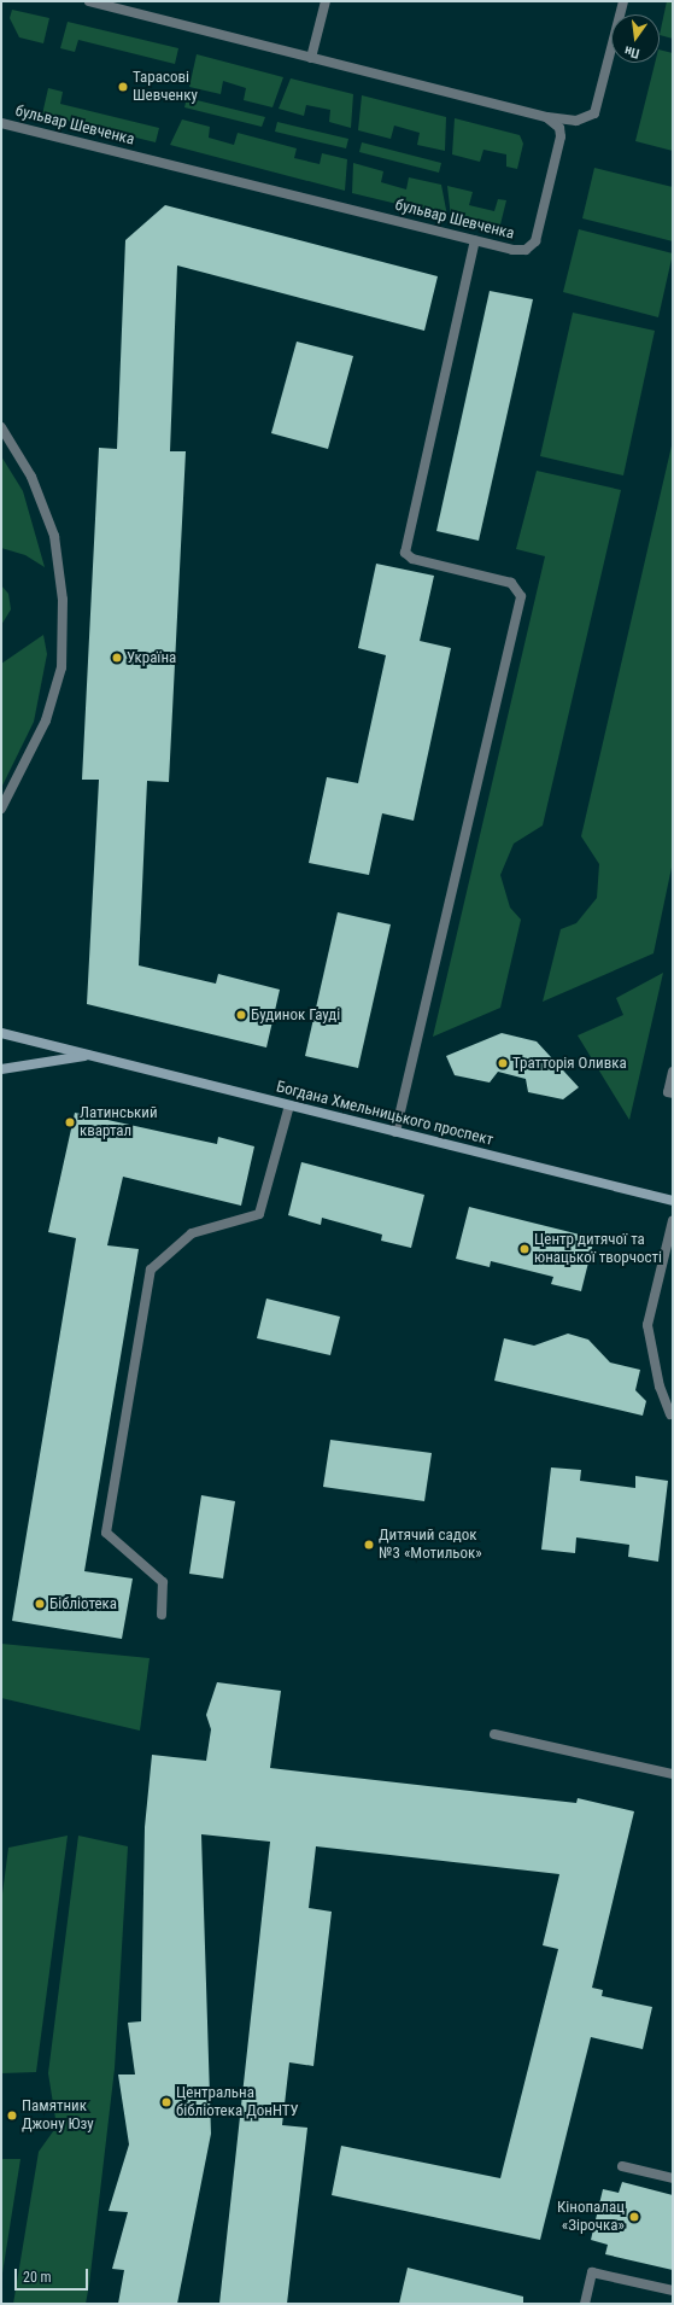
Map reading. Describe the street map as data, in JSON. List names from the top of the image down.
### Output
{
  "streets": {
    "main road": ["Богдана Хмельницького проспект"],
    "street": ["бульвар Шевченка"]
  },
  "places": [
    "Тарасові Шевченку",
    "Україна",
    "Будинок Гауді",
    "Тратторія Оливка",
    "Латинський квартал",
    "Центр дитячої та юнацької творчості",
    "Дитячий садок №3 «Мотильок»",
    "Бібліотека",
    "Центральна бібліотека ДонНТУ",
    "Памятник Джону Юзу",
    "Кінопалац «Зірочка»"
  ],
  "scale_bar": "20 m",
  "north": "bottom"
}
